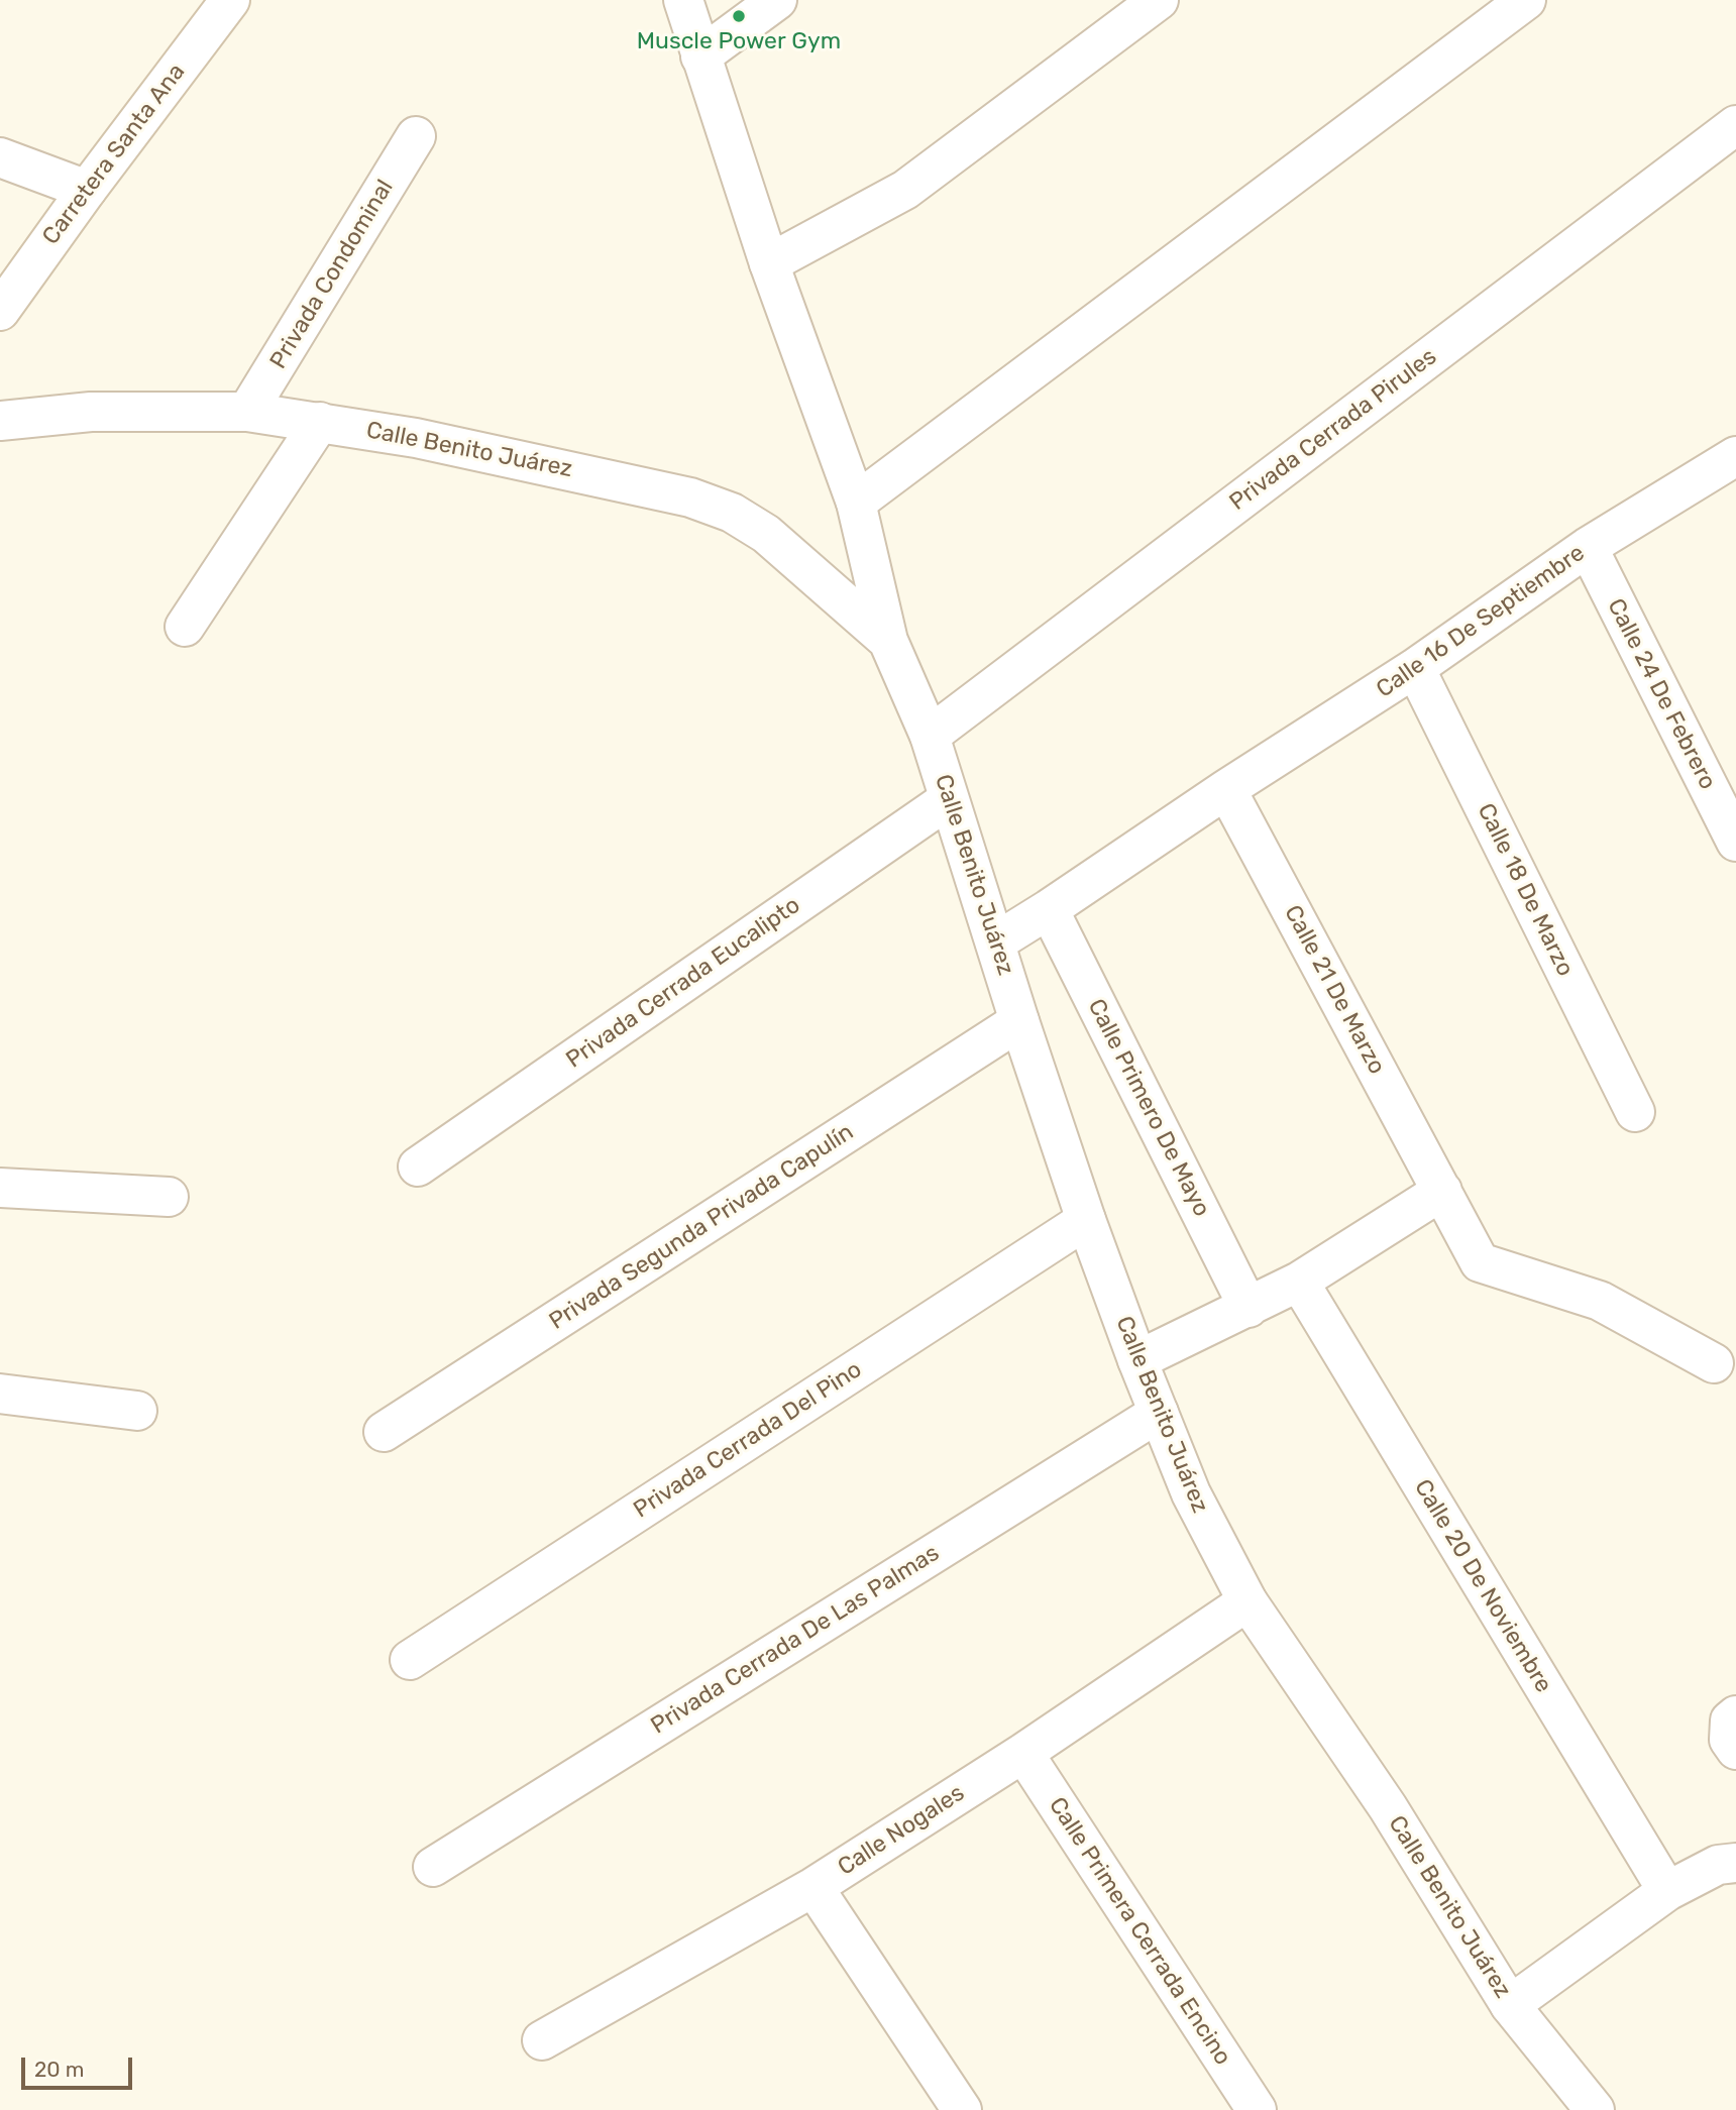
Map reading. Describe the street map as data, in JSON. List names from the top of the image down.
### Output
{
  "streets": {
    "street": [
      "Carretera Santa Ana",
      "Privada Condominal",
      "Privada Cerrada Pirules",
      "Calle Benito Juárez",
      "Calle 16 De Septiembre",
      "Calle 24 De Febrero",
      "Calle 18 De Marzo",
      "Privada Cerrada Eucalipto",
      "Calle 21 De Marzo",
      "Calle Primero De Mayo",
      "Privada Segunda Privada Capulín",
      "Privada Cerrada Del Pino",
      "Calle 20 De Noviembre",
      "Privada Cerrada De Las Palmas",
      "Calle Nogales",
      "Calle Primera Cerrada Encino"
    ]
  },
  "crossings": [
    ["Privada Condominal", "Calle Benito Juárez"],
    ["Privada Cerrada Pirules", "Calle Benito Juárez"],
    ["Calle Benito Juárez", "Calle 16 De Septiembre"],
    ["Calle Benito Juárez", "Privada Cerrada Eucalipto"],
    ["Calle Benito Juárez", "Privada Segunda Privada Capulín"],
    ["Calle Benito Juárez", "Privada Cerrada Del Pino"],
    ["Calle Benito Juárez", "Privada Cerrada De Las Palmas"],
    ["Calle Benito Juárez", "Calle Nogales"],
    ["Calle 16 De Septiembre", "Calle 24 De Febrero"],
    ["Calle 16 De Septiembre", "Calle 18 De Marzo"],
    ["Calle 16 De Septiembre", "Calle 21 De Marzo"],
    ["Calle 16 De Septiembre", "Calle Primero De Mayo"],
    ["Calle Nogales", "Calle Primera Cerrada Encino"]
  ],
  "places": ["Muscle Power Gym"],
  "scale_bar": "20 m"
}
